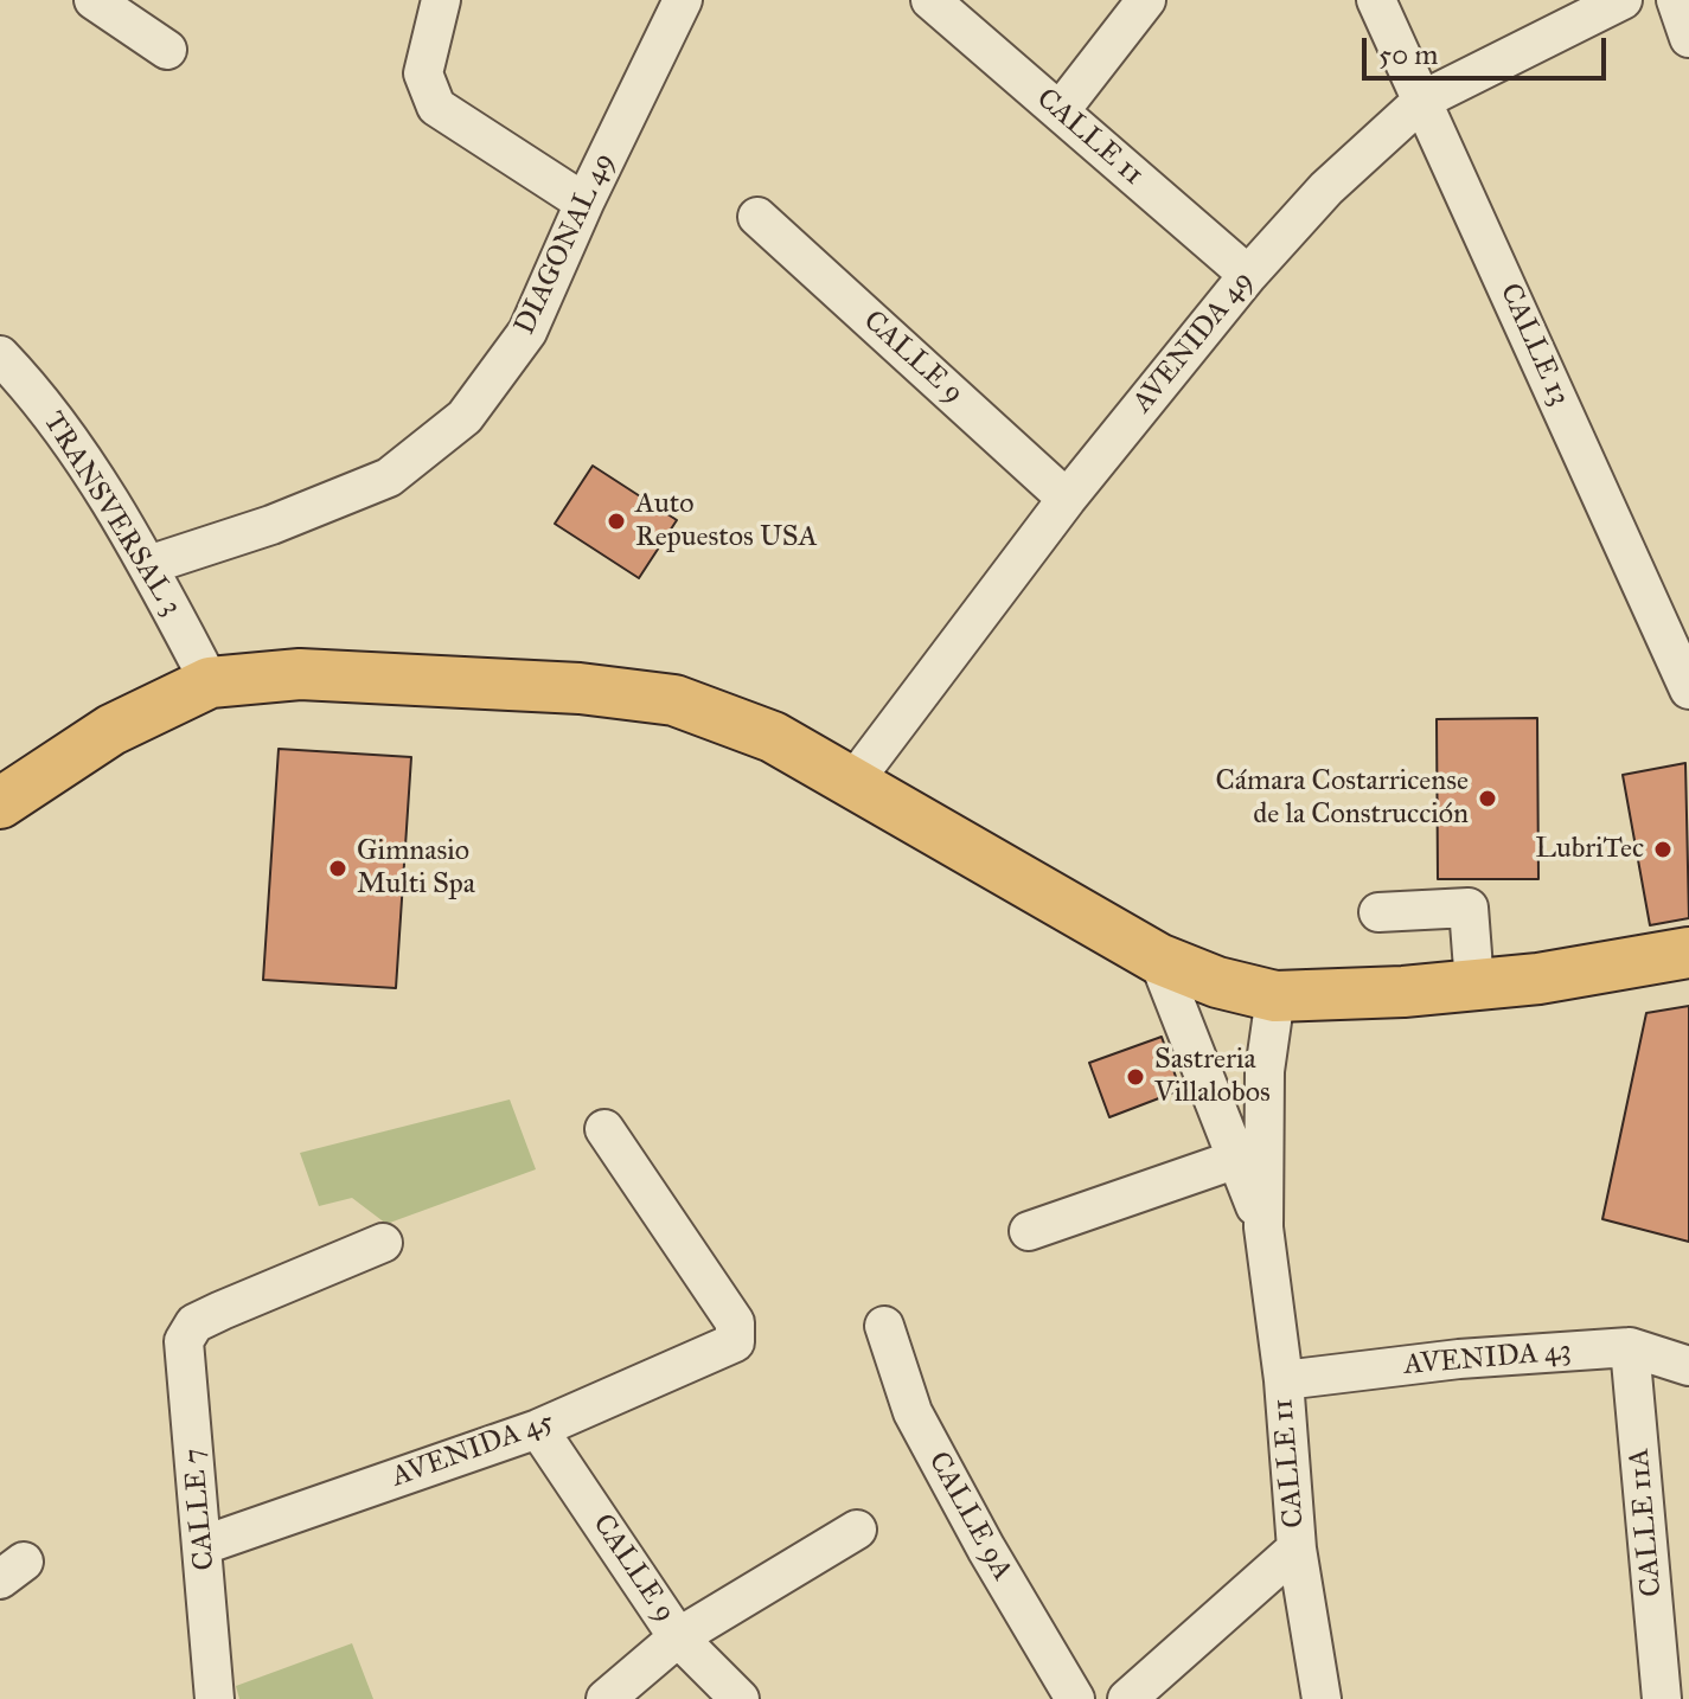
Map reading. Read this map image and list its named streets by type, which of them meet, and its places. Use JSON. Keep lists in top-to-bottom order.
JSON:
{
  "streets": {
    "street": [
      "CALLE 11",
      "DIAGONAL 49",
      "AVENIDA 49",
      "CALLE 13",
      "CALLE 9",
      "TRANSVERSAL 3",
      "AVENIDA 43",
      "AVENIDA 45",
      "CALLE 7",
      "CALLE 9A",
      "CALLE 11A"
    ]
  },
  "crossings": [
    ["CALLE 11", "AVENIDA 49"],
    ["CALLE 11", "AVENIDA 43"],
    ["DIAGONAL 49", "TRANSVERSAL 3"],
    ["AVENIDA 49", "CALLE 13"],
    ["AVENIDA 49", "CALLE 9"],
    ["CALLE 9", "AVENIDA 45"],
    ["AVENIDA 43", "CALLE 11A"],
    ["AVENIDA 45", "CALLE 7"]
  ],
  "places": [
    "Auto Repuestos USA",
    "Cámara Costarricense de la Construcción",
    "LubriTec",
    "Gimnasio Multi Spa",
    "Sastreria Villalobos"
  ],
  "scale_bar": "50 m"
}
